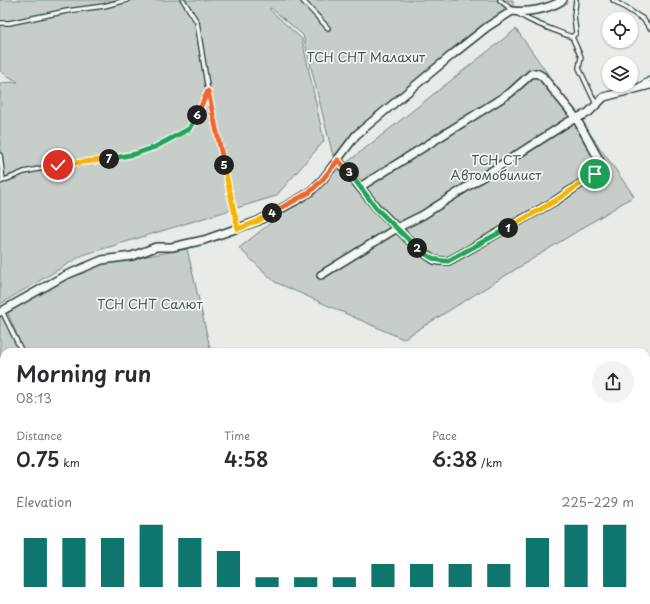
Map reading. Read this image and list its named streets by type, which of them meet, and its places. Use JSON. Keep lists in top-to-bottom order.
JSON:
{
  "parks": ["ТСН СНТ Малахит", "ТСН СТ Автомобилист", "ТСН СНТ Салют"],
  "page": {
    "pins": [
      "6",
      "7",
      "5",
      "3",
      "4",
      "1",
      "2"
    ],
    "heading": ["Morning run", "08:13"],
    "stats": [
      ["Distance", "0.75 km"],
      ["Time", "4:58"],
      ["Pace", "6:38 /km"]
    ],
    "chart": ["Elevation", "225–229 m"]
  }
}
